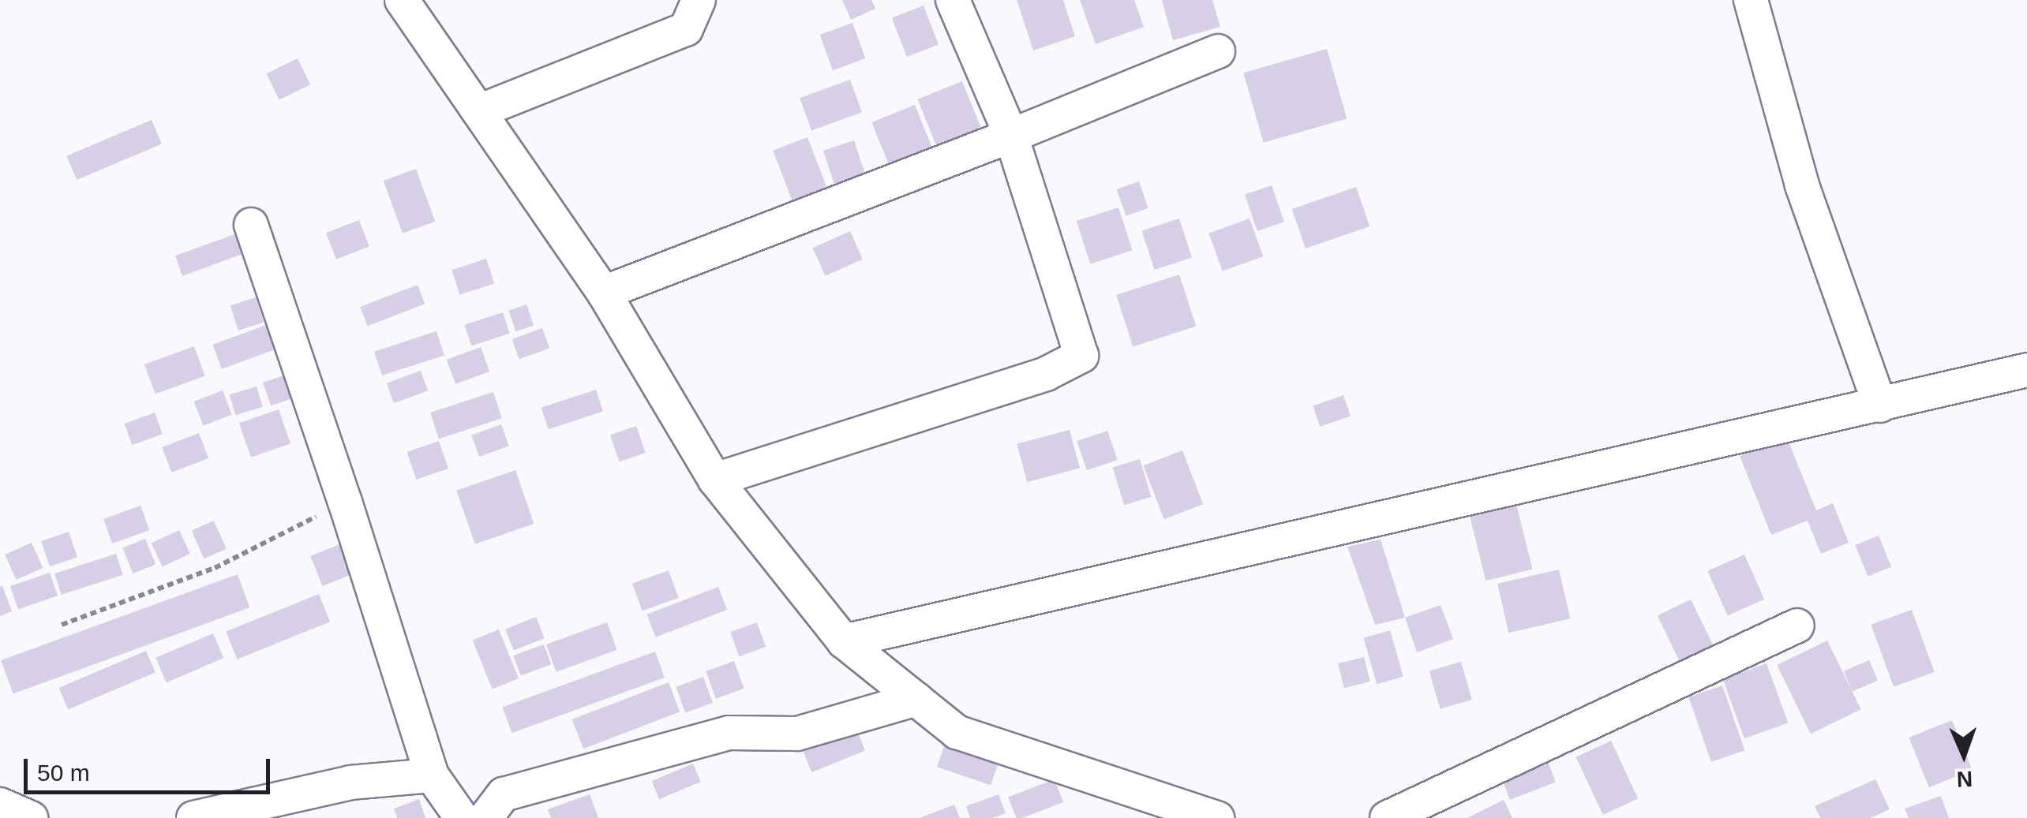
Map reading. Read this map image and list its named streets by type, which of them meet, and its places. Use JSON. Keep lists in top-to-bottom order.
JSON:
{
  "scale_bar": "50 m",
  "north": "bottom"
}
